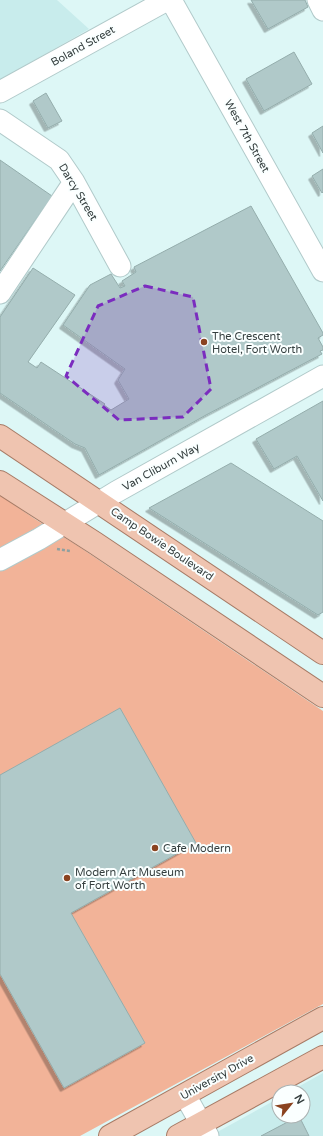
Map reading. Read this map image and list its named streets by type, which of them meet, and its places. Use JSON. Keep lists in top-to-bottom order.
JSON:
{
  "streets": {
    "main road": ["Camp Bowie Boulevard", "University Drive"],
    "street": [
      "Boland Street",
      "West 7th Street",
      "Darcy Street",
      "Van Cliburn Way"
    ]
  },
  "crossings": [
    ["Van Cliburn Way", "Camp Bowie Boulevard"]
  ],
  "places": ["The Crescent Hotel, Fort Worth", "Cafe Modern", "Modern Art Museum of Fort Worth"],
  "north": "top right"
}
